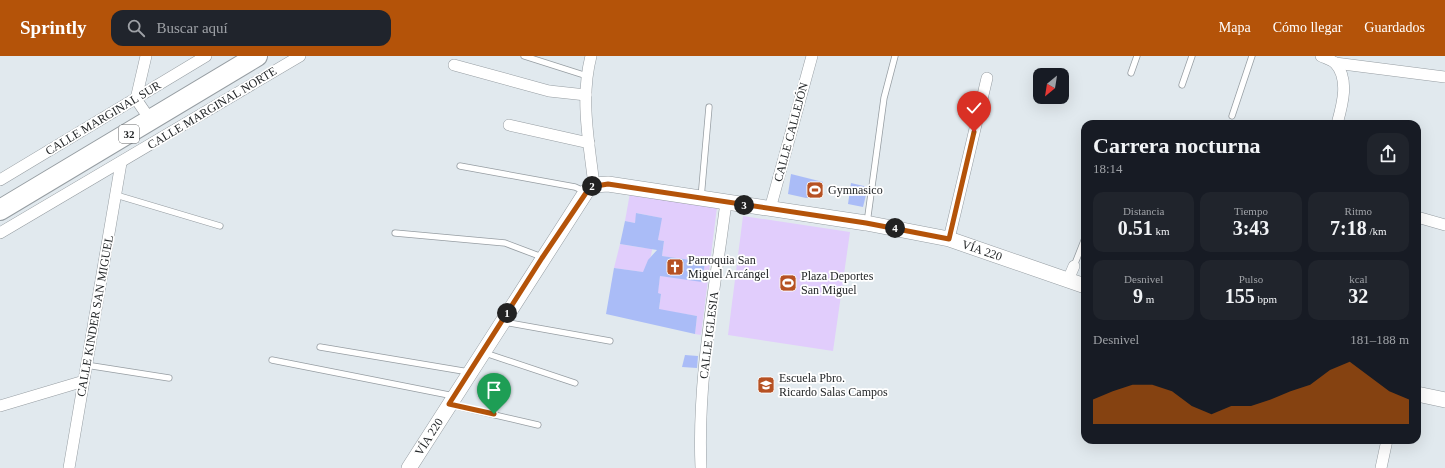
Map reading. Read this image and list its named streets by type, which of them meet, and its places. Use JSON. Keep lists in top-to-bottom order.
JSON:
{
  "streets": {
    "highway": ["32"],
    "main road": ["VÍA 220"],
    "street": [
      "CALLE MARGINAL NORTE",
      "CALLE MARGINAL SUR",
      "CALLE CALLEJÓN",
      "CALLE KINDER SAN MIGUEL",
      "CALLE IGLESIA"
    ]
  },
  "crossings": [
    ["CALLE MARGINAL NORTE", "CALLE KINDER SAN MIGUEL"],
    ["CALLE CALLEJÓN", "VÍA 220"],
    ["VÍA 220", "CALLE IGLESIA"]
  ],
  "places": {
    "sports": ["Gymnasico", "Plaza Deportes San Miguel"],
    "church": ["Parroquia San Miguel Arcángel"],
    "school or university": ["Escuela Pbro. Ricardo Salas Campos"]
  },
  "north": "bottom left",
  "page": {
    "header": "Sprintly",
    "search": "Buscar aquí",
    "nav": ["Mapa", "Cómo llegar", "Guardados"],
    "heading": ["Carrera nocturna", "18:14"],
    "pins": [
      "2",
      "3",
      "4",
      "1"
    ],
    "stats": [
      ["Distancia", "0.51 km"],
      ["Tiempo", "3:43"],
      ["Ritmo", "7:18 /km"],
      ["Desnivel", "9 m"],
      ["Pulso", "155 bpm"],
      ["kcal", "32"]
    ],
    "chart": ["Desnivel", "181–188 m"]
  }
}
